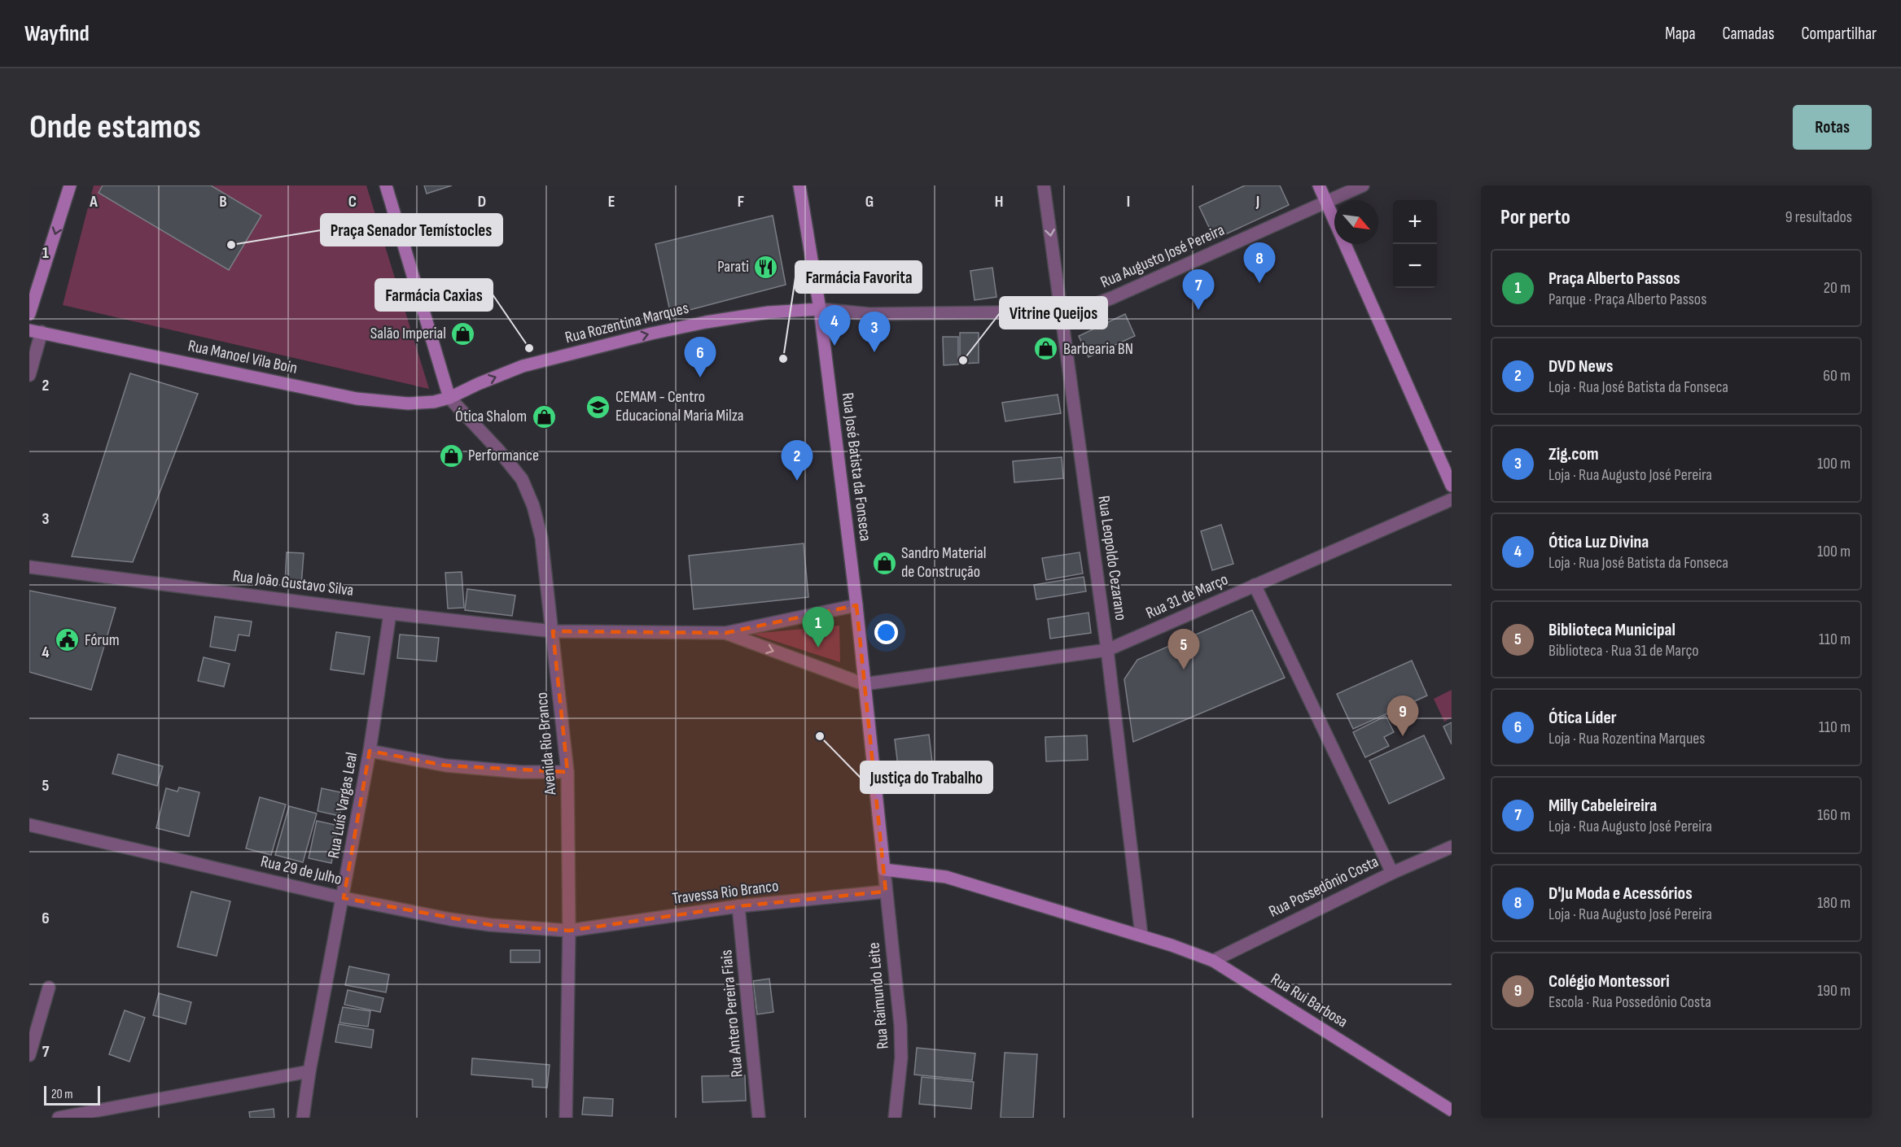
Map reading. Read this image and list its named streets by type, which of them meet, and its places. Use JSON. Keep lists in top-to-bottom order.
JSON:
{
  "streets": {
    "street": [
      "Rua Augusto José Pereira",
      "Rua Rozentina Marques",
      "Rua Manoel Vila Boin",
      "Rua José Batista da Fonseca",
      "Rua Leopoldo Cezarano",
      "Rua João Gustavo Silva",
      "Rua 31 de Março",
      "Avenida Rio Branco",
      "Rua Luís Vargas Leal",
      "Rua 29 de Julho",
      "Rua Possedônio Costa",
      "Travessa Rio Branco",
      "Rua Raimundo Leite",
      "Rua Rui Barbosa",
      "Rua Antero Pereira Fiais"
    ]
  },
  "crossings": [
    ["Rua Augusto José Pereira", "Rua Rozentina Marques"],
    ["Rua Augusto José Pereira", "Rua José Batista da Fonseca"],
    ["Rua Augusto José Pereira", "Rua Leopoldo Cezarano"],
    ["Rua Rozentina Marques", "Rua Manoel Vila Boin"],
    ["Rua Rozentina Marques", "Rua José Batista da Fonseca"],
    ["Rua Rozentina Marques", "Avenida Rio Branco"],
    ["Rua Manoel Vila Boin", "Avenida Rio Branco"],
    ["Rua José Batista da Fonseca", "Rua 31 de Março"],
    ["Rua José Batista da Fonseca", "Rua Raimundo Leite"],
    ["Rua José Batista da Fonseca", "Rua Rui Barbosa"],
    ["Rua Leopoldo Cezarano", "Rua 31 de Março"],
    ["Rua Leopoldo Cezarano", "Rua Rui Barbosa"],
    ["Rua João Gustavo Silva", "Avenida Rio Branco"],
    ["Rua João Gustavo Silva", "Rua Luís Vargas Leal"],
    ["Avenida Rio Branco", "Rua 29 de Julho"],
    ["Avenida Rio Branco", "Travessa Rio Branco"],
    ["Rua Luís Vargas Leal", "Rua 29 de Julho"],
    ["Rua 29 de Julho", "Travessa Rio Branco"],
    ["Rua Possedônio Costa", "Rua Rui Barbosa"],
    ["Travessa Rio Branco", "Rua Raimundo Leite"],
    ["Travessa Rio Branco", "Rua Antero Pereira Fiais"],
    ["Rua Raimundo Leite", "Rua Rui Barbosa"]
  ],
  "one_way": ["Rua Rozentina Marques"],
  "places": {
    "other": [
      "Praça Senador Temístocles",
      "Farmácia Caxias",
      "Farmácia Favorita",
      "Vitrine Queijos",
      "Justiça do Trabalho"
    ],
    "restaurant": ["Parati"],
    "shop": [
      "Salão Imperial",
      "Barbearia BN",
      "Ótica Shalom",
      "Performance",
      "Sandro Material de Construção"
    ],
    "school or university": ["CEMAM - Centro Educacional Maria Milza"],
    "public building": ["Fórum"]
  },
  "scale_bar": "20 m",
  "north": "bottom right",
  "page": {
    "header": "Wayfind",
    "nav": ["Mapa", "Camadas", "Compartilhar"],
    "buttons": "Rotas",
    "title": "Onde estamos",
    "heading": ["Por perto", "9 resultados"],
    "map_buttons": ["+", "−"],
    "pins": [
      "8",
      "7",
      "4",
      "3",
      "6",
      "2",
      "1",
      "5",
      "9"
    ],
    "list": [
      {
        "mark": "1",
        "name": "Praça Alberto Passos",
        "note": "Parque · Praça Alberto Passos",
        "value": "20 m"
      },
      {
        "mark": "2",
        "name": "DVD News",
        "note": "Loja · Rua José Batista da Fonseca",
        "value": "60 m"
      },
      {
        "mark": "3",
        "name": "Zig.com",
        "note": "Loja · Rua Augusto José Pereira",
        "value": "100 m"
      },
      {
        "mark": "4",
        "name": "Ótica Luz Divina",
        "note": "Loja · Rua José Batista da Fonseca",
        "value": "100 m"
      },
      {
        "mark": "5",
        "name": "Biblioteca Municipal",
        "note": "Biblioteca · Rua 31 de Março",
        "value": "110 m"
      },
      {
        "mark": "6",
        "name": "Ótica Líder",
        "note": "Loja · Rua Rozentina Marques",
        "value": "110 m"
      },
      {
        "mark": "7",
        "name": "Milly Cabeleireira",
        "note": "Loja · Rua Augusto José Pereira",
        "value": "160 m"
      },
      {
        "mark": "8",
        "name": "D'Ju Moda e Acessórios",
        "note": "Loja · Rua Augusto José Pereira",
        "value": "180 m"
      },
      {
        "mark": "9",
        "name": "Colégio Montessori",
        "note": "Escola · Rua Possedônio Costa",
        "value": "190 m"
      }
    ],
    "scale": "20 m"
  },
  "grid": {
    "columns": [
      "A",
      "B",
      "C",
      "D",
      "E",
      "F",
      "G",
      "H",
      "I",
      "J"
    ],
    "rows": [
      "1",
      "2",
      "3",
      "4",
      "5",
      "6",
      "7"
    ]
  }
}
